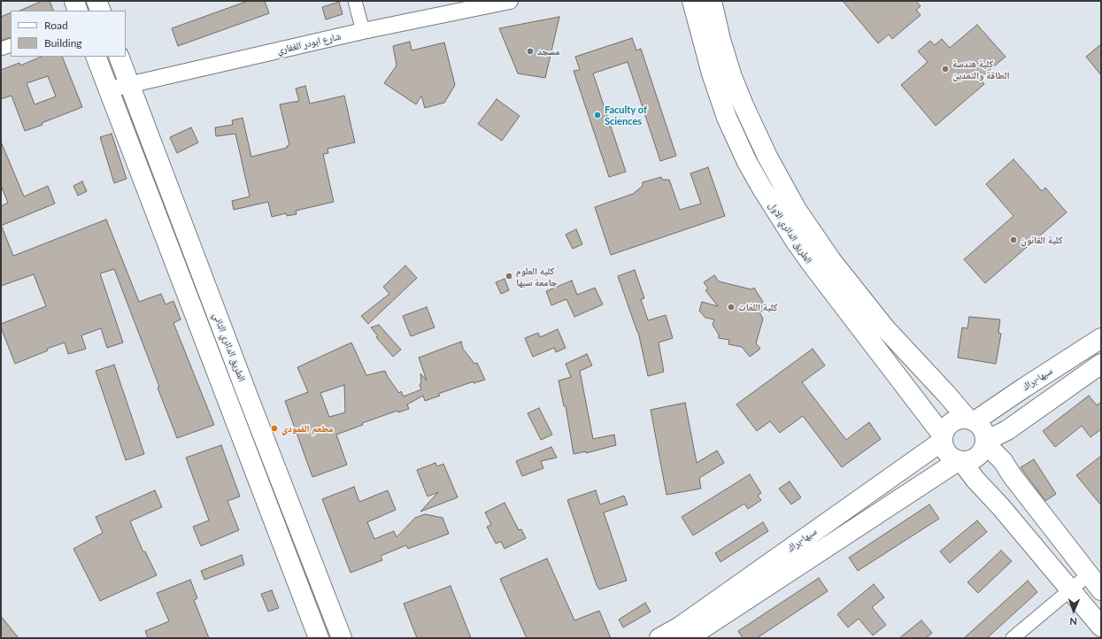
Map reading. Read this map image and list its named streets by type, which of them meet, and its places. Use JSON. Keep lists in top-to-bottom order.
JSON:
{
  "streets": {
    "main road": ["الطريق الدائري الاول", "الطريق الدائري الثاني", "سبها-براك"],
    "street": ["شارع ابودر الغفاري"]
  },
  "crossings": [
    ["شارع ابودر الغفاري", "الطريق الدائري الثاني"],
    ["الطريق الدائري الاول", "سبها-براك"]
  ],
  "places": [
    "مسجد",
    "كلية هندسة الطاقة والتعدين",
    "Faculty of Sciences",
    "كلية القانون",
    "كليه العلوم جامعة سبها",
    "كلية اللغات",
    "مطعم القمودي"
  ],
  "legend": ["Road", "Building"],
  "north": "bottom"
}
